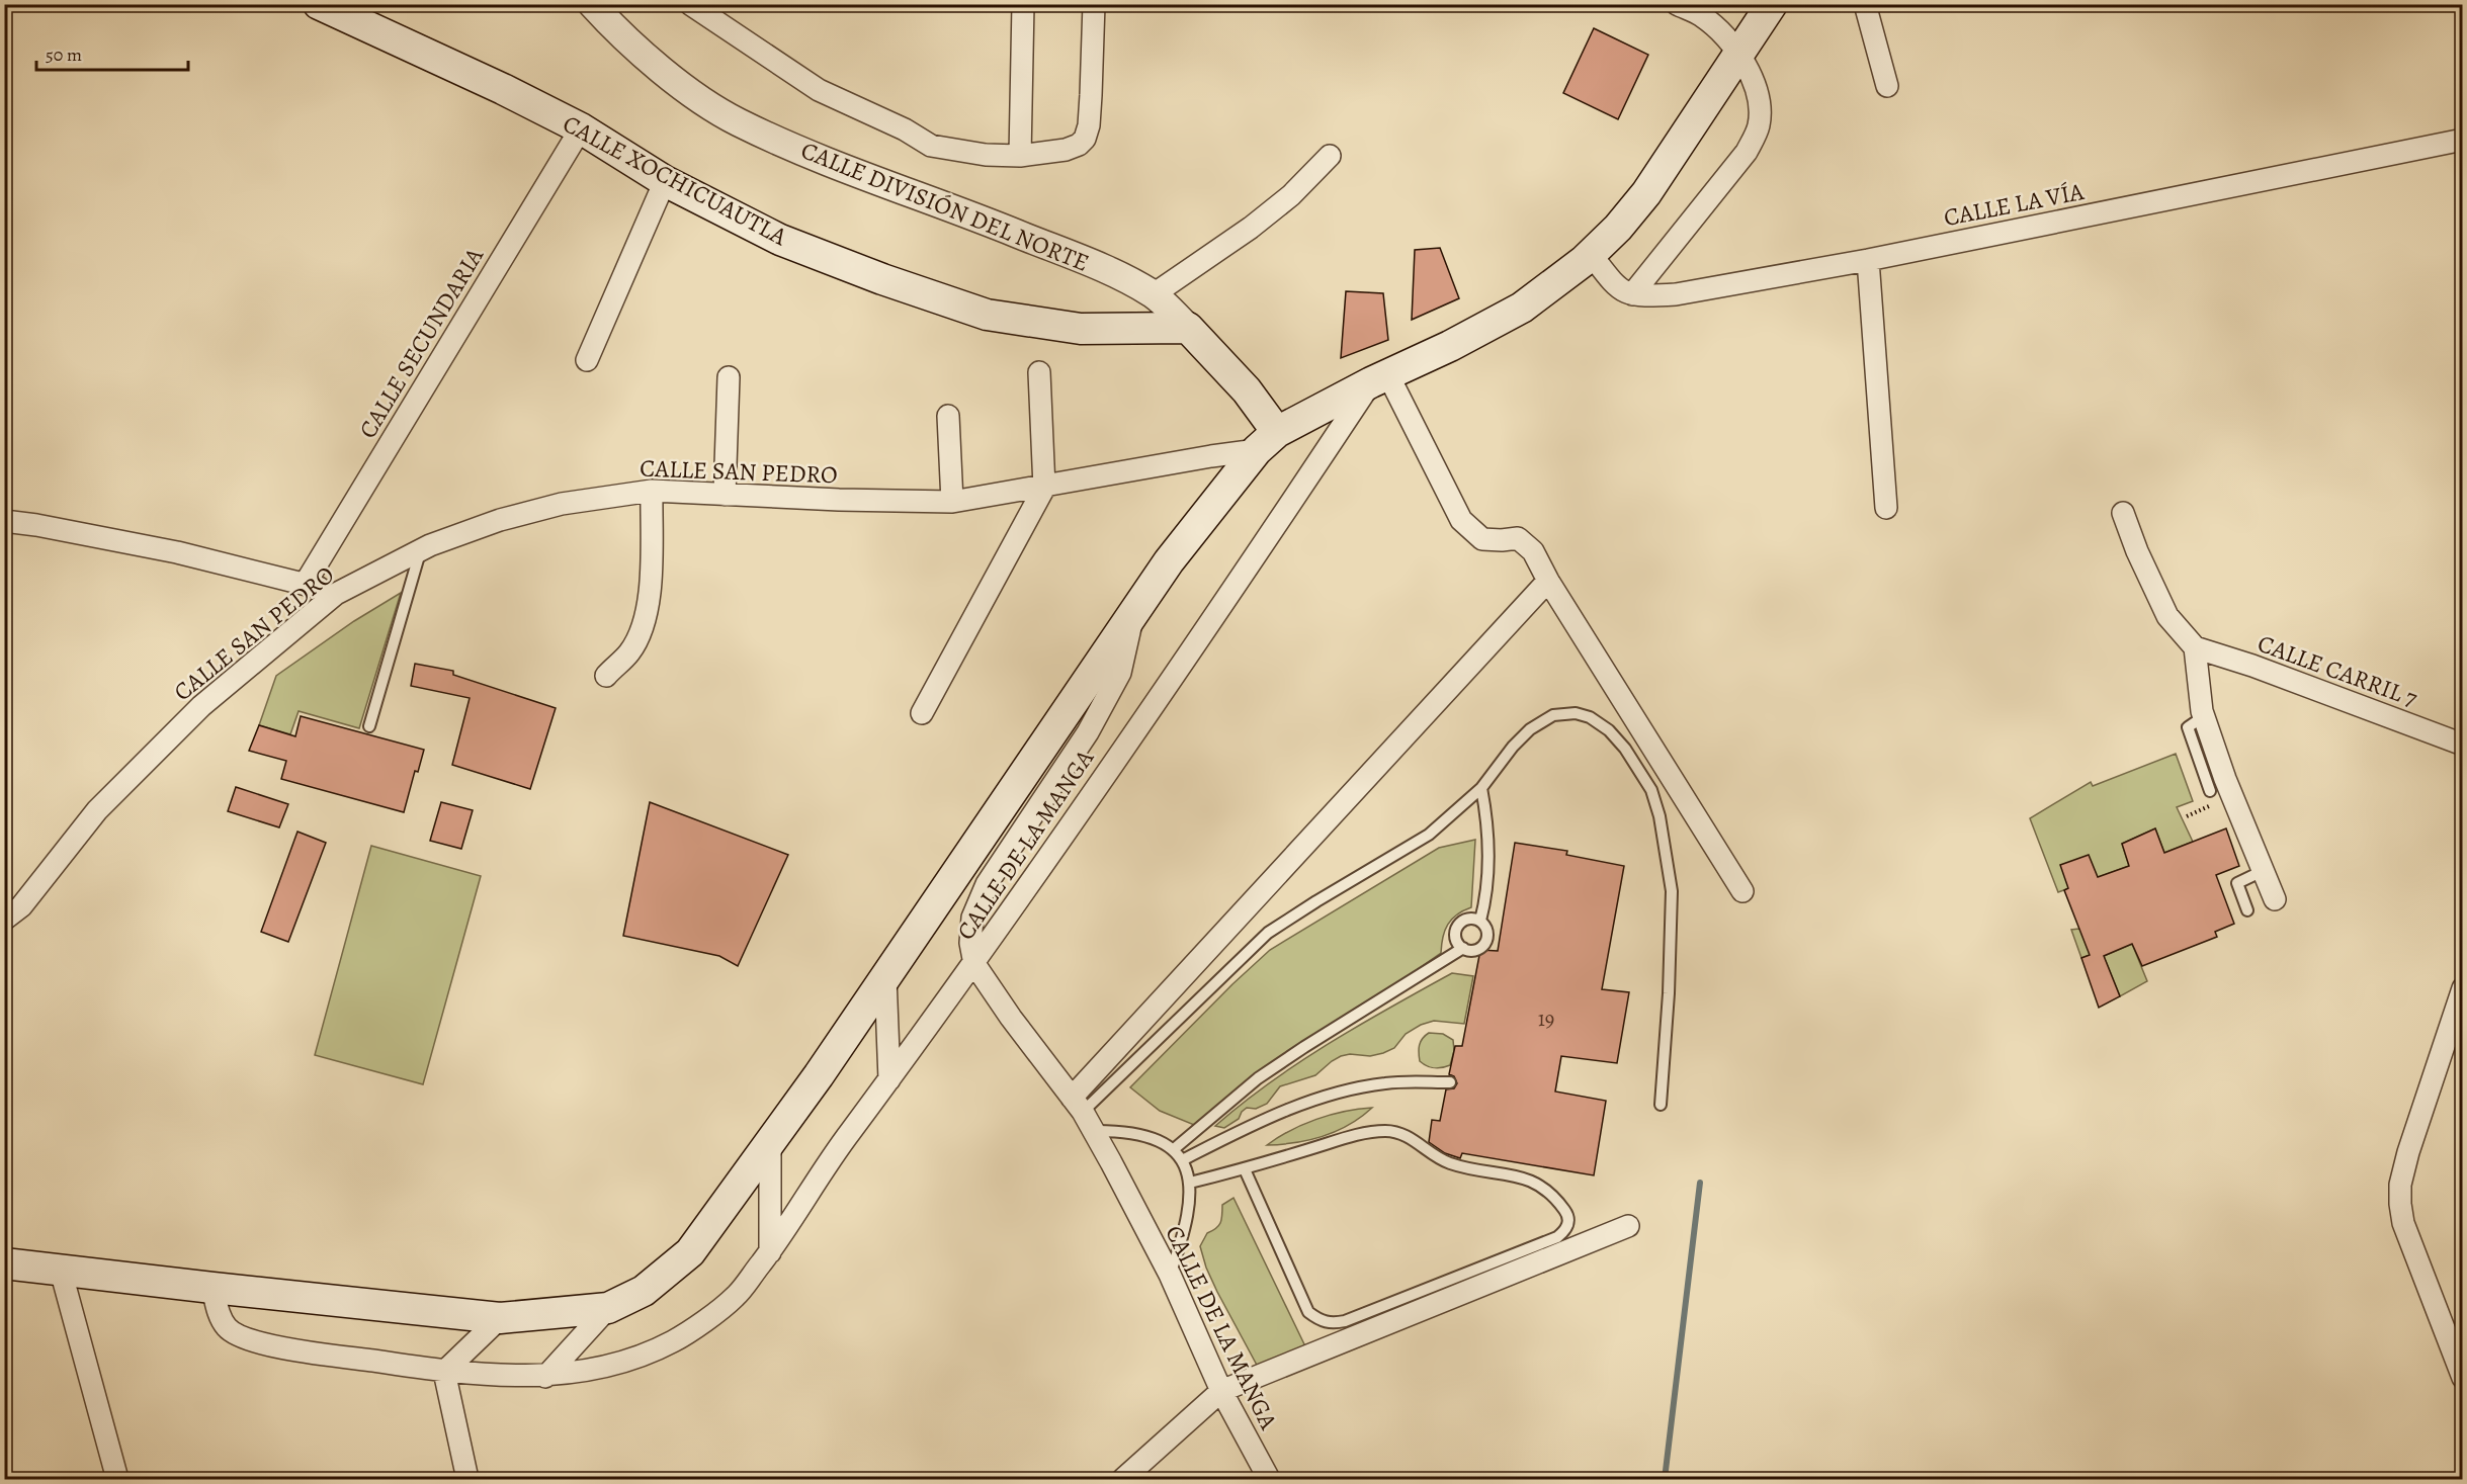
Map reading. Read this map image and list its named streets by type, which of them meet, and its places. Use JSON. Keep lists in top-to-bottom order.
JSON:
{
  "streets": {
    "main road": ["CALLE XOCHICUAUTLA", "CALLE DIVISIÓN DEL NORTE"],
    "street": [
      "CALLE LA VÍA",
      "CALLE SECUNDARIA",
      "CALLE SAN PEDRO",
      "CALLE CARRIL 7",
      "CALLE DE LA MANGA"
    ]
  },
  "crossings": [
    ["CALLE XOCHICUAUTLA", "CALLE DIVISIÓN DEL NORTE"],
    ["CALLE XOCHICUAUTLA", "CALLE SECUNDARIA"],
    ["CALLE DIVISIÓN DEL NORTE", "CALLE SAN PEDRO"]
  ],
  "house_numbers": ["19"],
  "scale_bar": "50 m"
}
